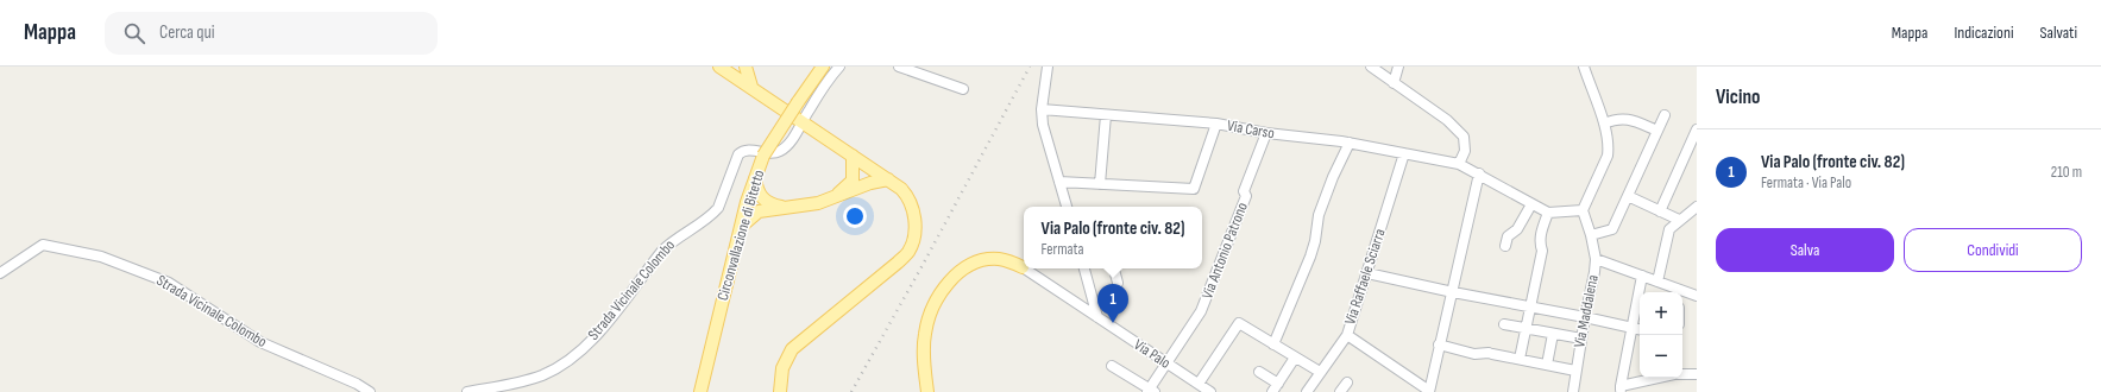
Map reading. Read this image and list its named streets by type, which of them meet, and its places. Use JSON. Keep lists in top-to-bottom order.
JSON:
{
  "streets": {
    "main road": ["Circonvallazione di Bitetto", "Via Palo"],
    "street": [
      "Via Carso",
      "Via Antonio Patrono",
      "Via Raffaele Sciarra",
      "Strada Vicinale Colombo",
      "Via Maddalena"
    ]
  },
  "crossings": [
    ["Via Carso", "Via Antonio Patrono"],
    ["Via Carso", "Via Raffaele Sciarra"],
    ["Via Antonio Patrono", "Via Palo"]
  ],
  "page": {
    "header": "Mappa",
    "search": "Cerca qui",
    "nav": ["Mappa", "Indicazioni", "Salvati"],
    "heading": "Vicino",
    "list": [
      {
        "mark": "1",
        "name": "Via Palo (fronte civ. 82)",
        "note": "Fermata · Via Palo",
        "value": "210 m"
      }
    ],
    "popup": ["Via Palo (fronte civ. 82)", "Fermata"],
    "buttons": ["Salva", "Condividi"],
    "pins": "1",
    "map_buttons": ["+", "−"]
  }
}
